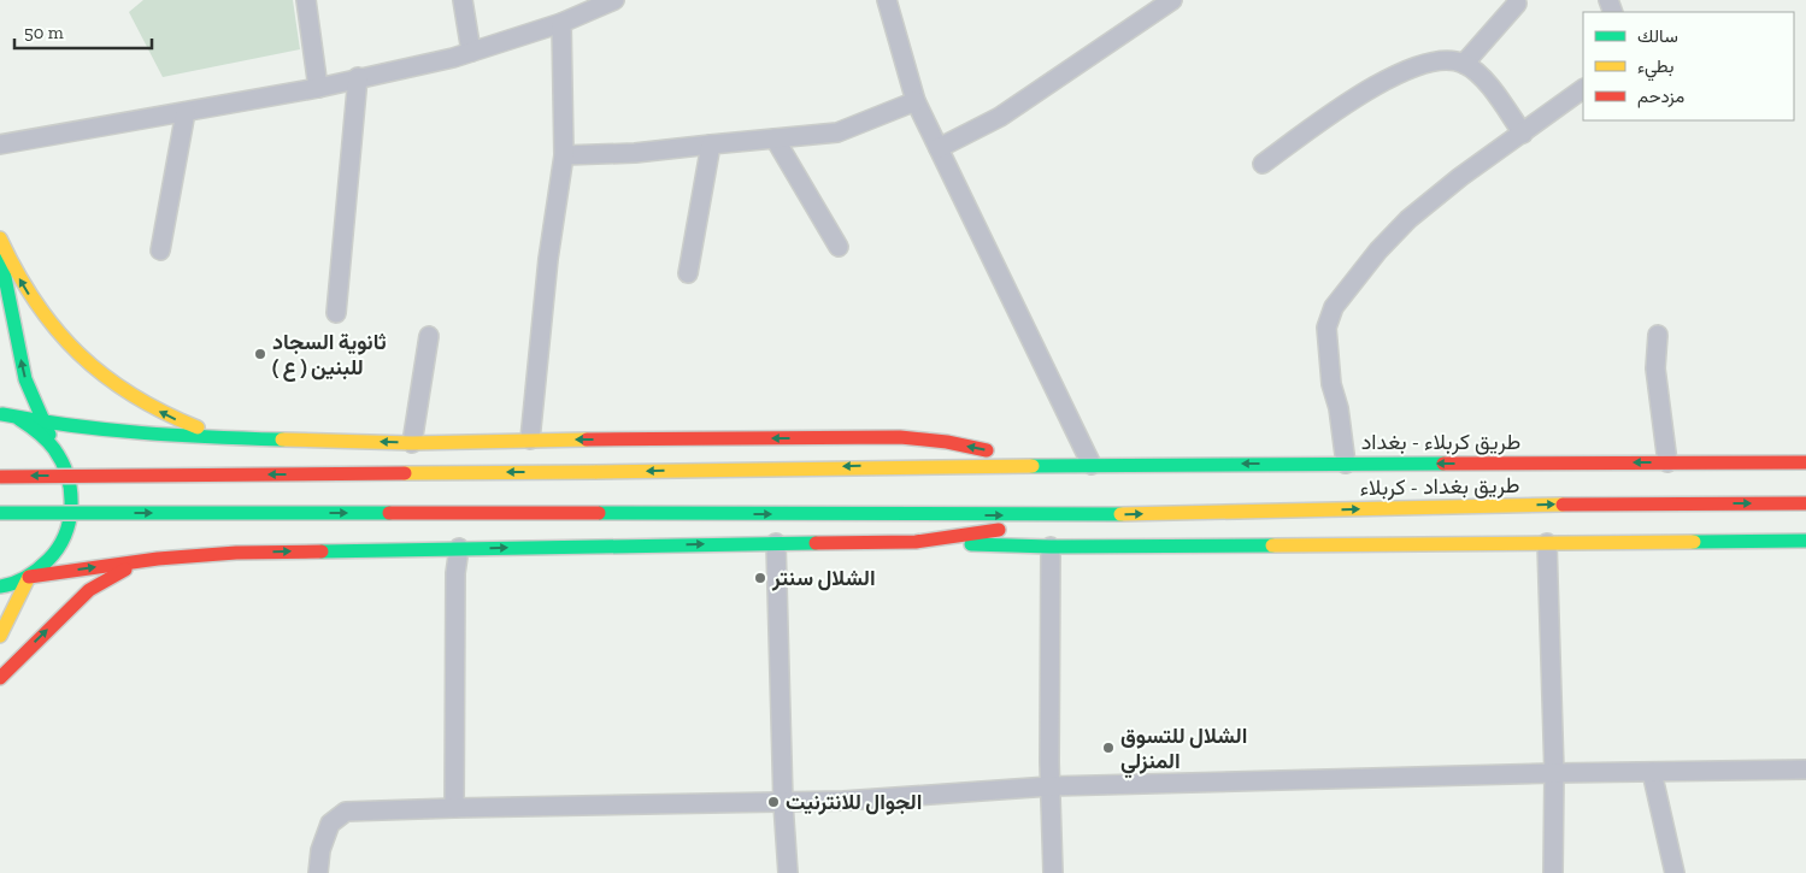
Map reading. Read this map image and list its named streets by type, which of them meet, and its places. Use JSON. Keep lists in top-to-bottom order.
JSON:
{
  "streets": {
    "main road": ["طريق كربلاء - بغداد", "طريق بغداد - كربلاء"]
  },
  "places": [
    "ثانوية السجاد ( ع ) للبنين",
    "الشلال سنتر",
    "الشلال للتسوق المنزلي",
    "الجوال للانترنيت"
  ],
  "legend": ["سالك", "بطيء", "مزدحم"],
  "scale_bar": "50 m"
}
